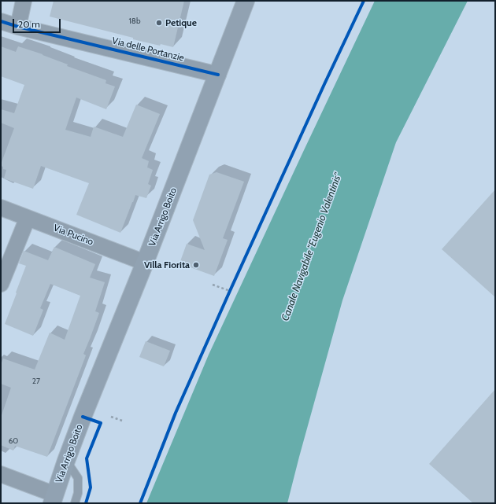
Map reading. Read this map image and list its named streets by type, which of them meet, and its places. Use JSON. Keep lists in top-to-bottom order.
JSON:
{
  "streets": {
    "main road": ["Via Arrigo Boito"],
    "street": ["Via delle Portanzie", "Via Pucino"]
  },
  "crossings": [
    ["Via delle Portanzie", "Via Arrigo Boito"],
    ["Via Arrigo Boito", "Via Pucino"]
  ],
  "water": ["Canale Navigabile \"Eugenio Valentinis\""],
  "places": ["Petique", "Villa Fiorita"],
  "house_numbers": ["18b", "27", "60"],
  "scale_bar": "20 m"
}
